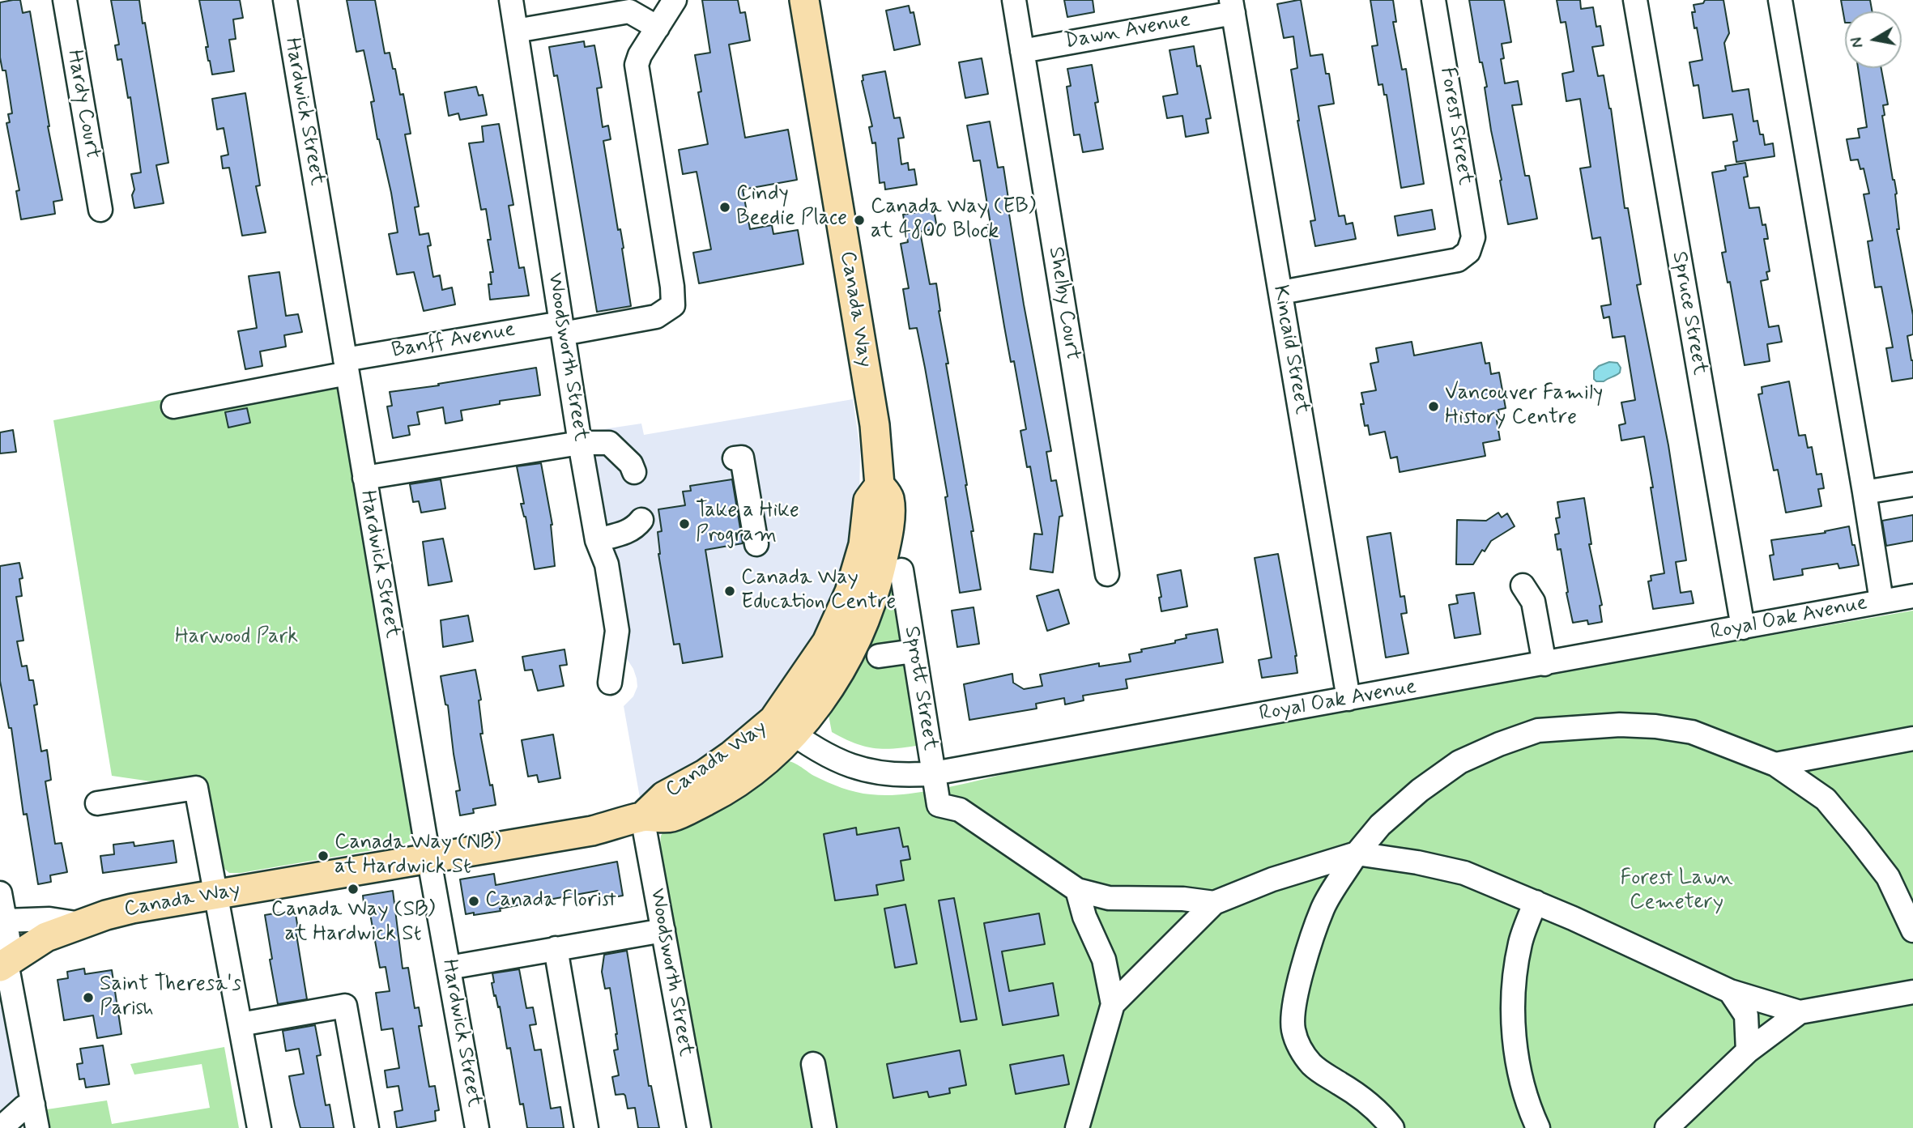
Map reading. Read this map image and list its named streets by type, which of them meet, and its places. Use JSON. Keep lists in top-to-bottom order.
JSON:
{
  "streets": {
    "main road": ["Canada Way"],
    "street": [
      "Dawn Avenue",
      "Hardy Court",
      "Hardwick Street",
      "Forest Street",
      "Shelby Court",
      "Spruce Street",
      "Banff Avenue",
      "Kincaid Street",
      "Woodsworth Street",
      "Royal Oak Avenue",
      "Sprott Street"
    ]
  },
  "crossings": [
    ["Dawn Avenue", "Shelby Court"],
    ["Dawn Avenue", "Kincaid Street"],
    ["Hardwick Street", "Canada Way"],
    ["Hardwick Street", "Banff Avenue"],
    ["Forest Street", "Kincaid Street"],
    ["Canada Way", "Woodsworth Street"],
    ["Canada Way", "Royal Oak Avenue"],
    ["Spruce Street", "Royal Oak Avenue"],
    ["Banff Avenue", "Woodsworth Street"],
    ["Kincaid Street", "Royal Oak Avenue"],
    ["Royal Oak Avenue", "Sprott Street"]
  ],
  "parks": ["Harwood Park", "Forest Lawn Cemetery"],
  "places": [
    "Cindy Beedie Place",
    "Canada Way (EB) at 4800 Block",
    "Vancouver Family History Centre",
    "Take a Hike Program",
    "Canada Way Education Centre",
    "Canada Way (NB) at Hardwick St",
    "Canada Way (SB) at Hardwick St",
    "Canada Florist",
    "Saint Theresa's Parish"
  ],
  "north": "left"
}
